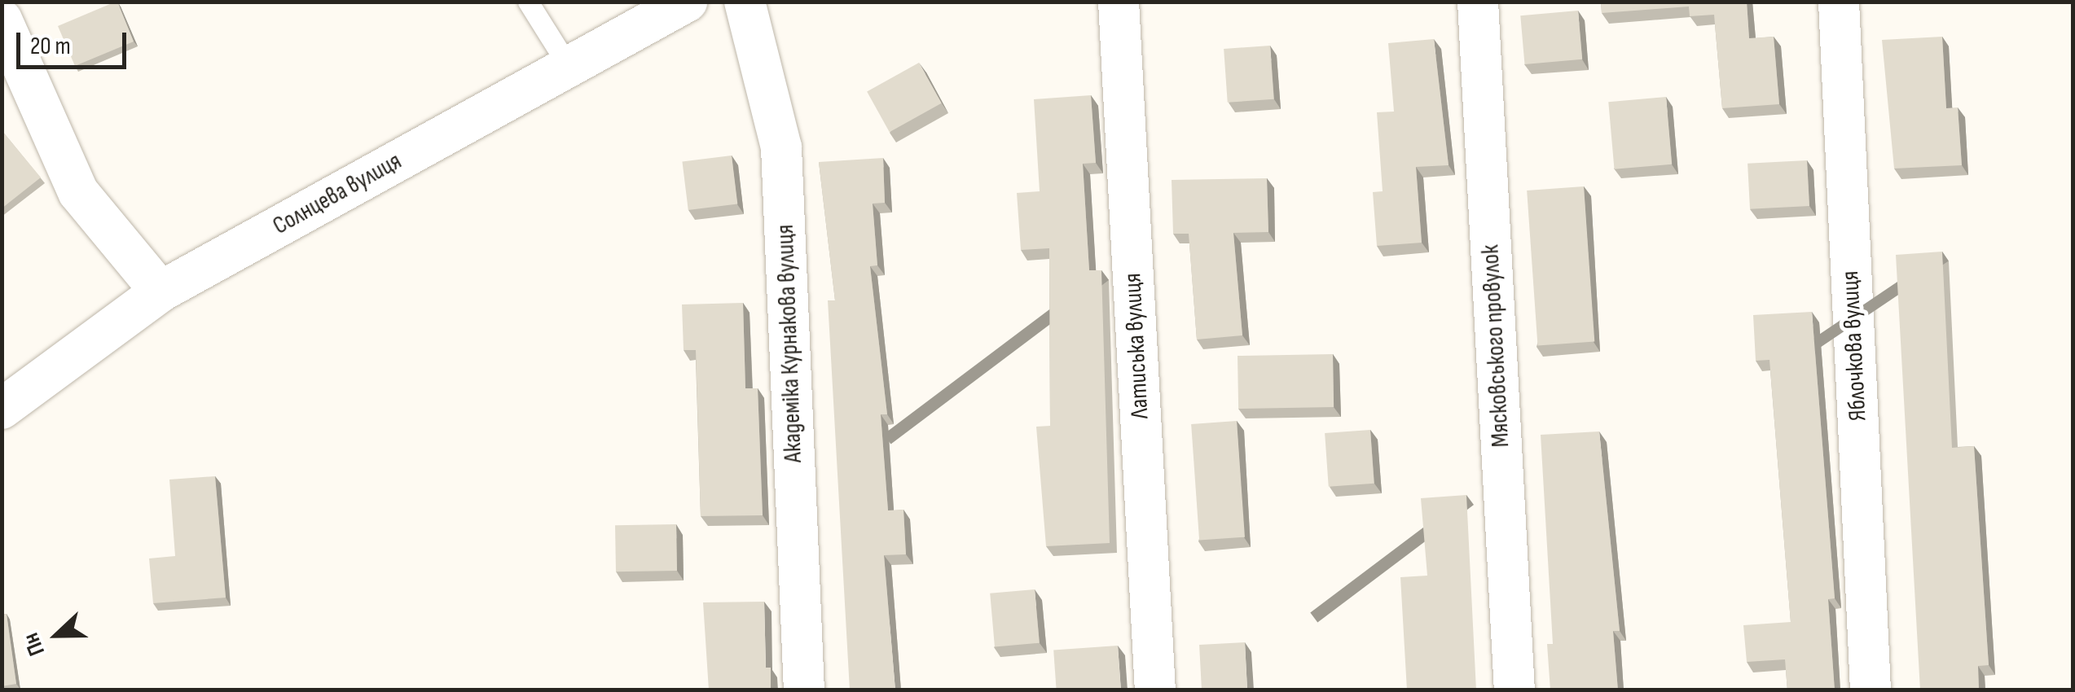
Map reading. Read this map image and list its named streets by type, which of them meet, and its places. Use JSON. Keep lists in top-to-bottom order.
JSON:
{
  "streets": {
    "street": [
      "Солнцева вулиця",
      "Академіка Курнакова вулиця",
      "Латиська вулиця",
      "Мясковського провулок",
      "Яблочкова вулиця"
    ]
  },
  "scale_bar": "20 m",
  "north": "left"
}
